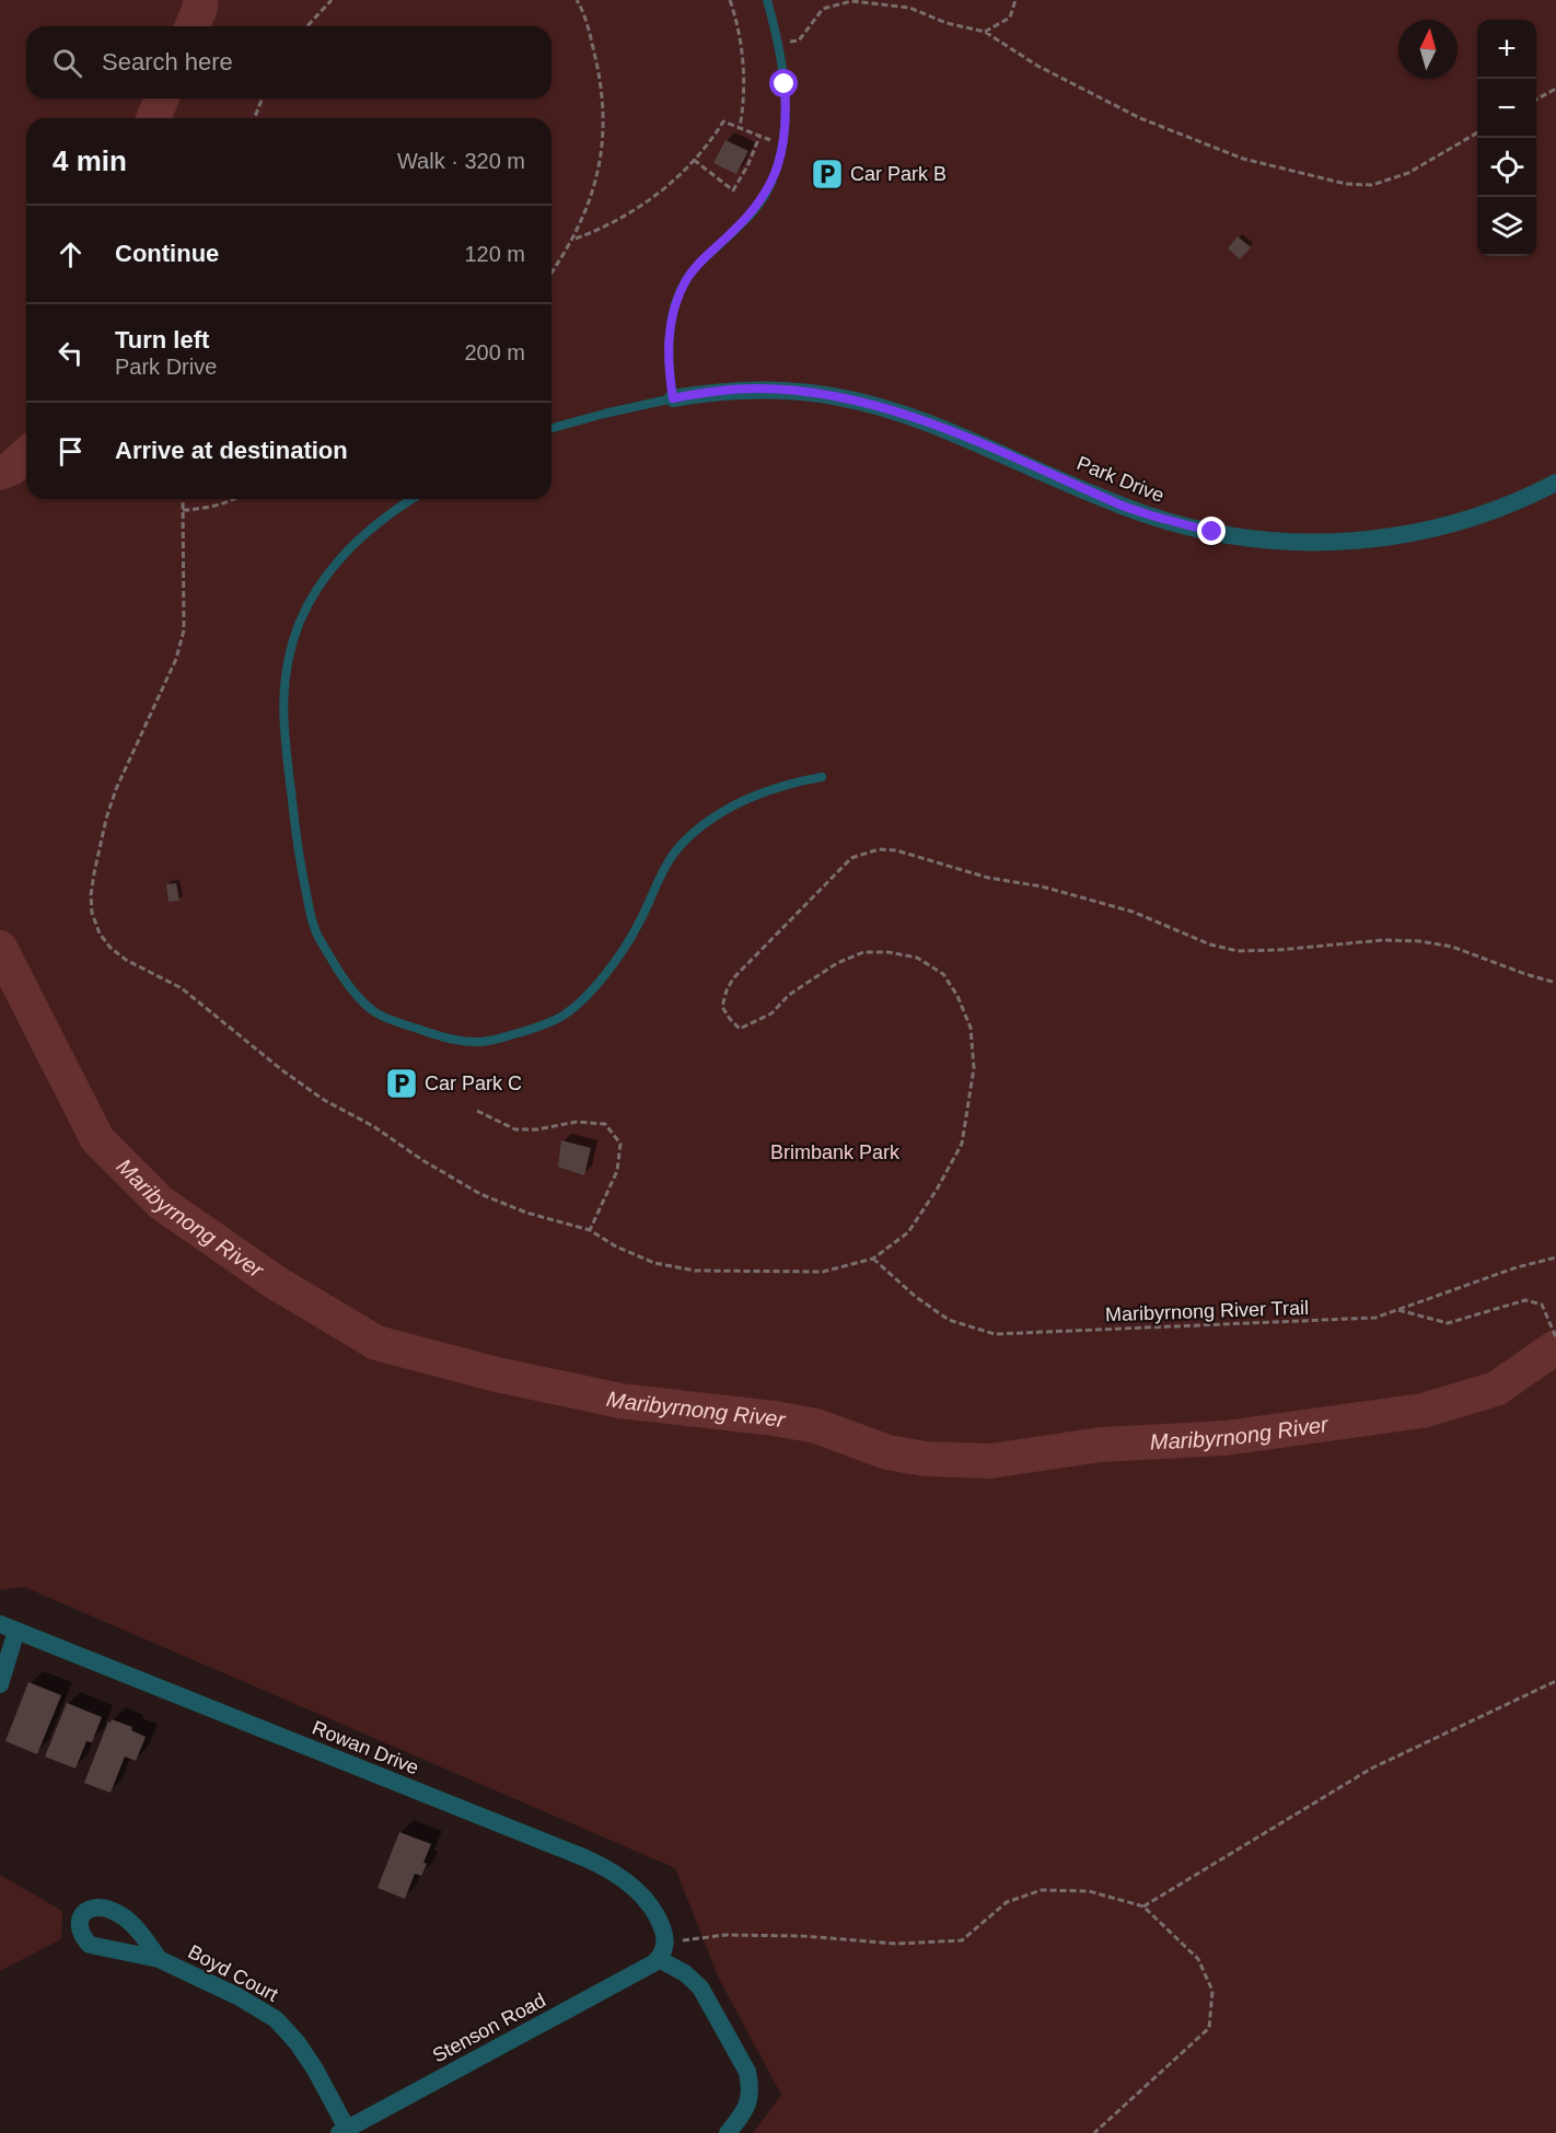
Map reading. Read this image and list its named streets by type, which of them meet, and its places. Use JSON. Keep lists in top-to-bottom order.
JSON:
{
  "streets": {
    "street": [
      "Park Drive",
      "Rowan Drive",
      "Boyd Court",
      "Stenson Road"
    ],
    "path": ["Maribyrnong River Trail"]
  },
  "crossings": [
    ["Rowan Drive", "Stenson Road"],
    ["Boyd Court", "Stenson Road"]
  ],
  "water": ["Maribyrnong River"],
  "parks": ["Brimbank Park"],
  "places": {
    "parking": ["Car Park B", "Car Park C"]
  },
  "north": "top",
  "page": {
    "map_buttons": ["+", "−"],
    "search": "Search here",
    "heading": ["4 min", "Walk · 320 m"],
    "list": [
      ["Continue", "120 m"],
      ["Turn left", "Park Drive", "200 m"],
      "Arrive at destination"
    ]
  }
}
